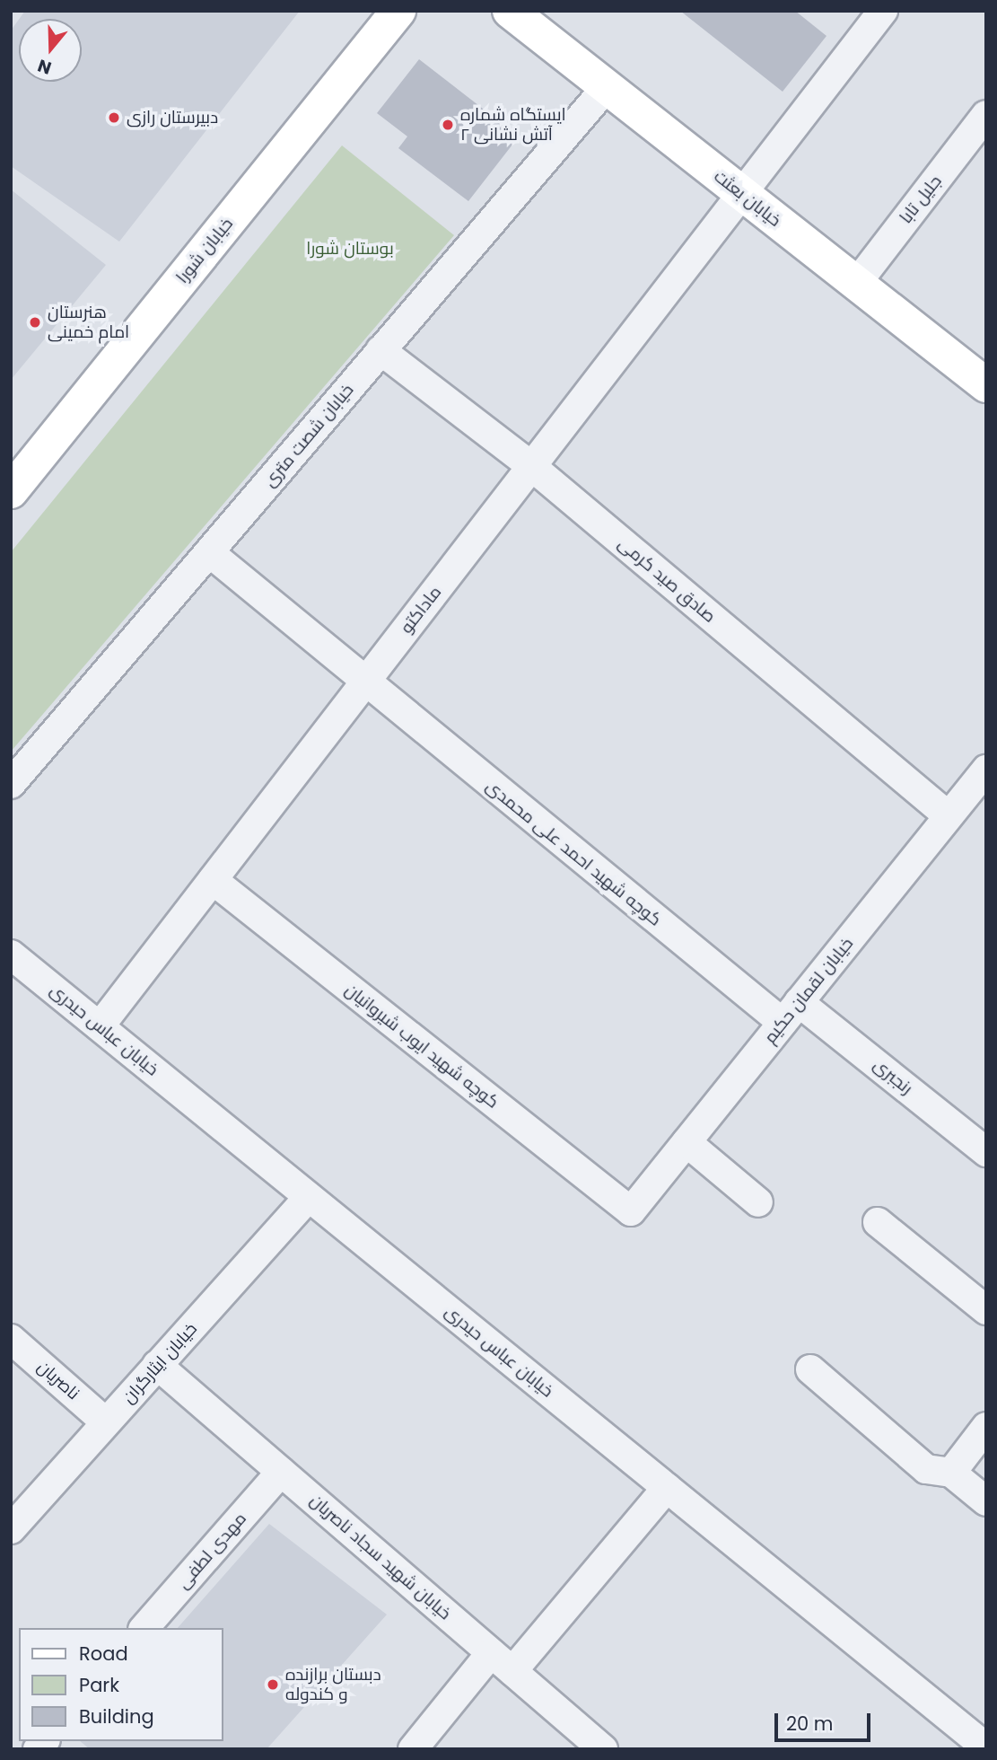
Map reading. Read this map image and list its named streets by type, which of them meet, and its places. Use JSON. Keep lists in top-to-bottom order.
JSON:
{
  "streets": {
    "street": [
      "خیابان بعثت",
      "جلیل تابا",
      "خیابان شورا",
      "خیابان شصت متری",
      "صادق صید کرمی",
      "ماداکتو",
      "کوچه شهید احمد علی محمدی",
      "خیابان لقمان حکیم",
      "خیابان عباس حیدری",
      "کوچه شهید ایوب شیروانیان",
      "رنجبری",
      "خیابان ایثارگران",
      "ناصریان",
      "مهدی لطفی",
      "خیابان شهید سجاد ناصریان"
    ]
  },
  "crossings": [
    ["خیابان بعثت", "جلیل تابا"],
    ["خیابان بعثت", "خیابان شصت متری"],
    ["خیابان بعثت", "ماداکتو"],
    ["خیابان شصت متری", "صادق صید کرمی"],
    ["خیابان شصت متری", "کوچه شهید احمد علی محمدی"],
    ["صادق صید کرمی", "ماداکتو"],
    ["صادق صید کرمی", "خیابان لقمان حکیم"],
    ["ماداکتو", "کوچه شهید احمد علی محمدی"],
    ["ماداکتو", "خیابان عباس حیدری"],
    ["ماداکتو", "کوچه شهید ایوب شیروانیان"],
    ["کوچه شهید احمد علی محمدی", "خیابان لقمان حکیم"],
    ["کوچه شهید احمد علی محمدی", "رنجبری"],
    ["خیابان لقمان حکیم", "کوچه شهید ایوب شیروانیان"],
    ["خیابان لقمان حکیم", "رنجبری"],
    ["خیابان عباس حیدری", "خیابان ایثارگران"],
    ["خیابان ایثارگران", "ناصریان"],
    ["خیابان ایثارگران", "خیابان شهید سجاد ناصریان"],
    ["مهدی لطفی", "خیابان شهید سجاد ناصریان"]
  ],
  "parks": ["بوستان شورا"],
  "places": [
    "دبیرستان رازی",
    "ایستگاه شماره ۲ آتش نشانی",
    "هنرستان امام خمینی",
    "دبستان برازنده و کندوله"
  ],
  "legend": ["Road", "Park", "Building"],
  "scale_bar": "20 m",
  "north": "bottom"
}
